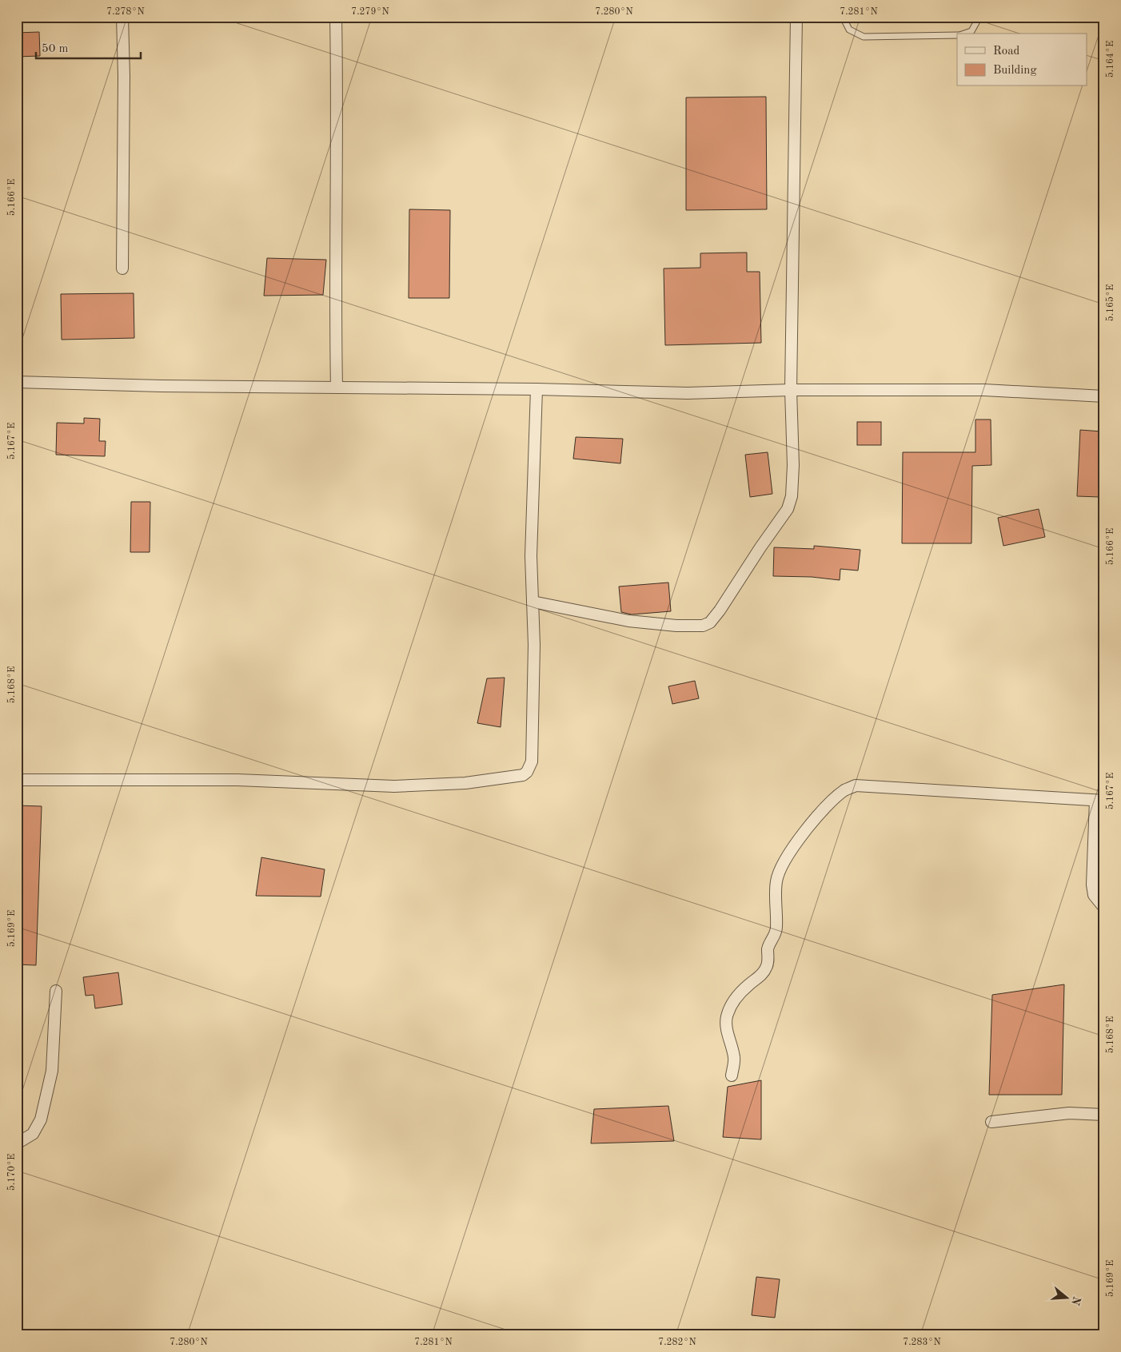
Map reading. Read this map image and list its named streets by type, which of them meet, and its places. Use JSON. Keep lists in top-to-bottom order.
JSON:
{
  "legend": ["Road", "Building"],
  "scale_bar": "50 m",
  "north": "right",
  "coordinates": [
    "7.278°N",
    "7.279°N",
    "7.280°N",
    "7.281°N",
    "5.164°E",
    "5.166°E",
    "5.165°E",
    "5.167°E",
    "5.168°E",
    "5.169°E",
    "5.170°E",
    "7.282°N",
    "7.283°N"
  ]
}
